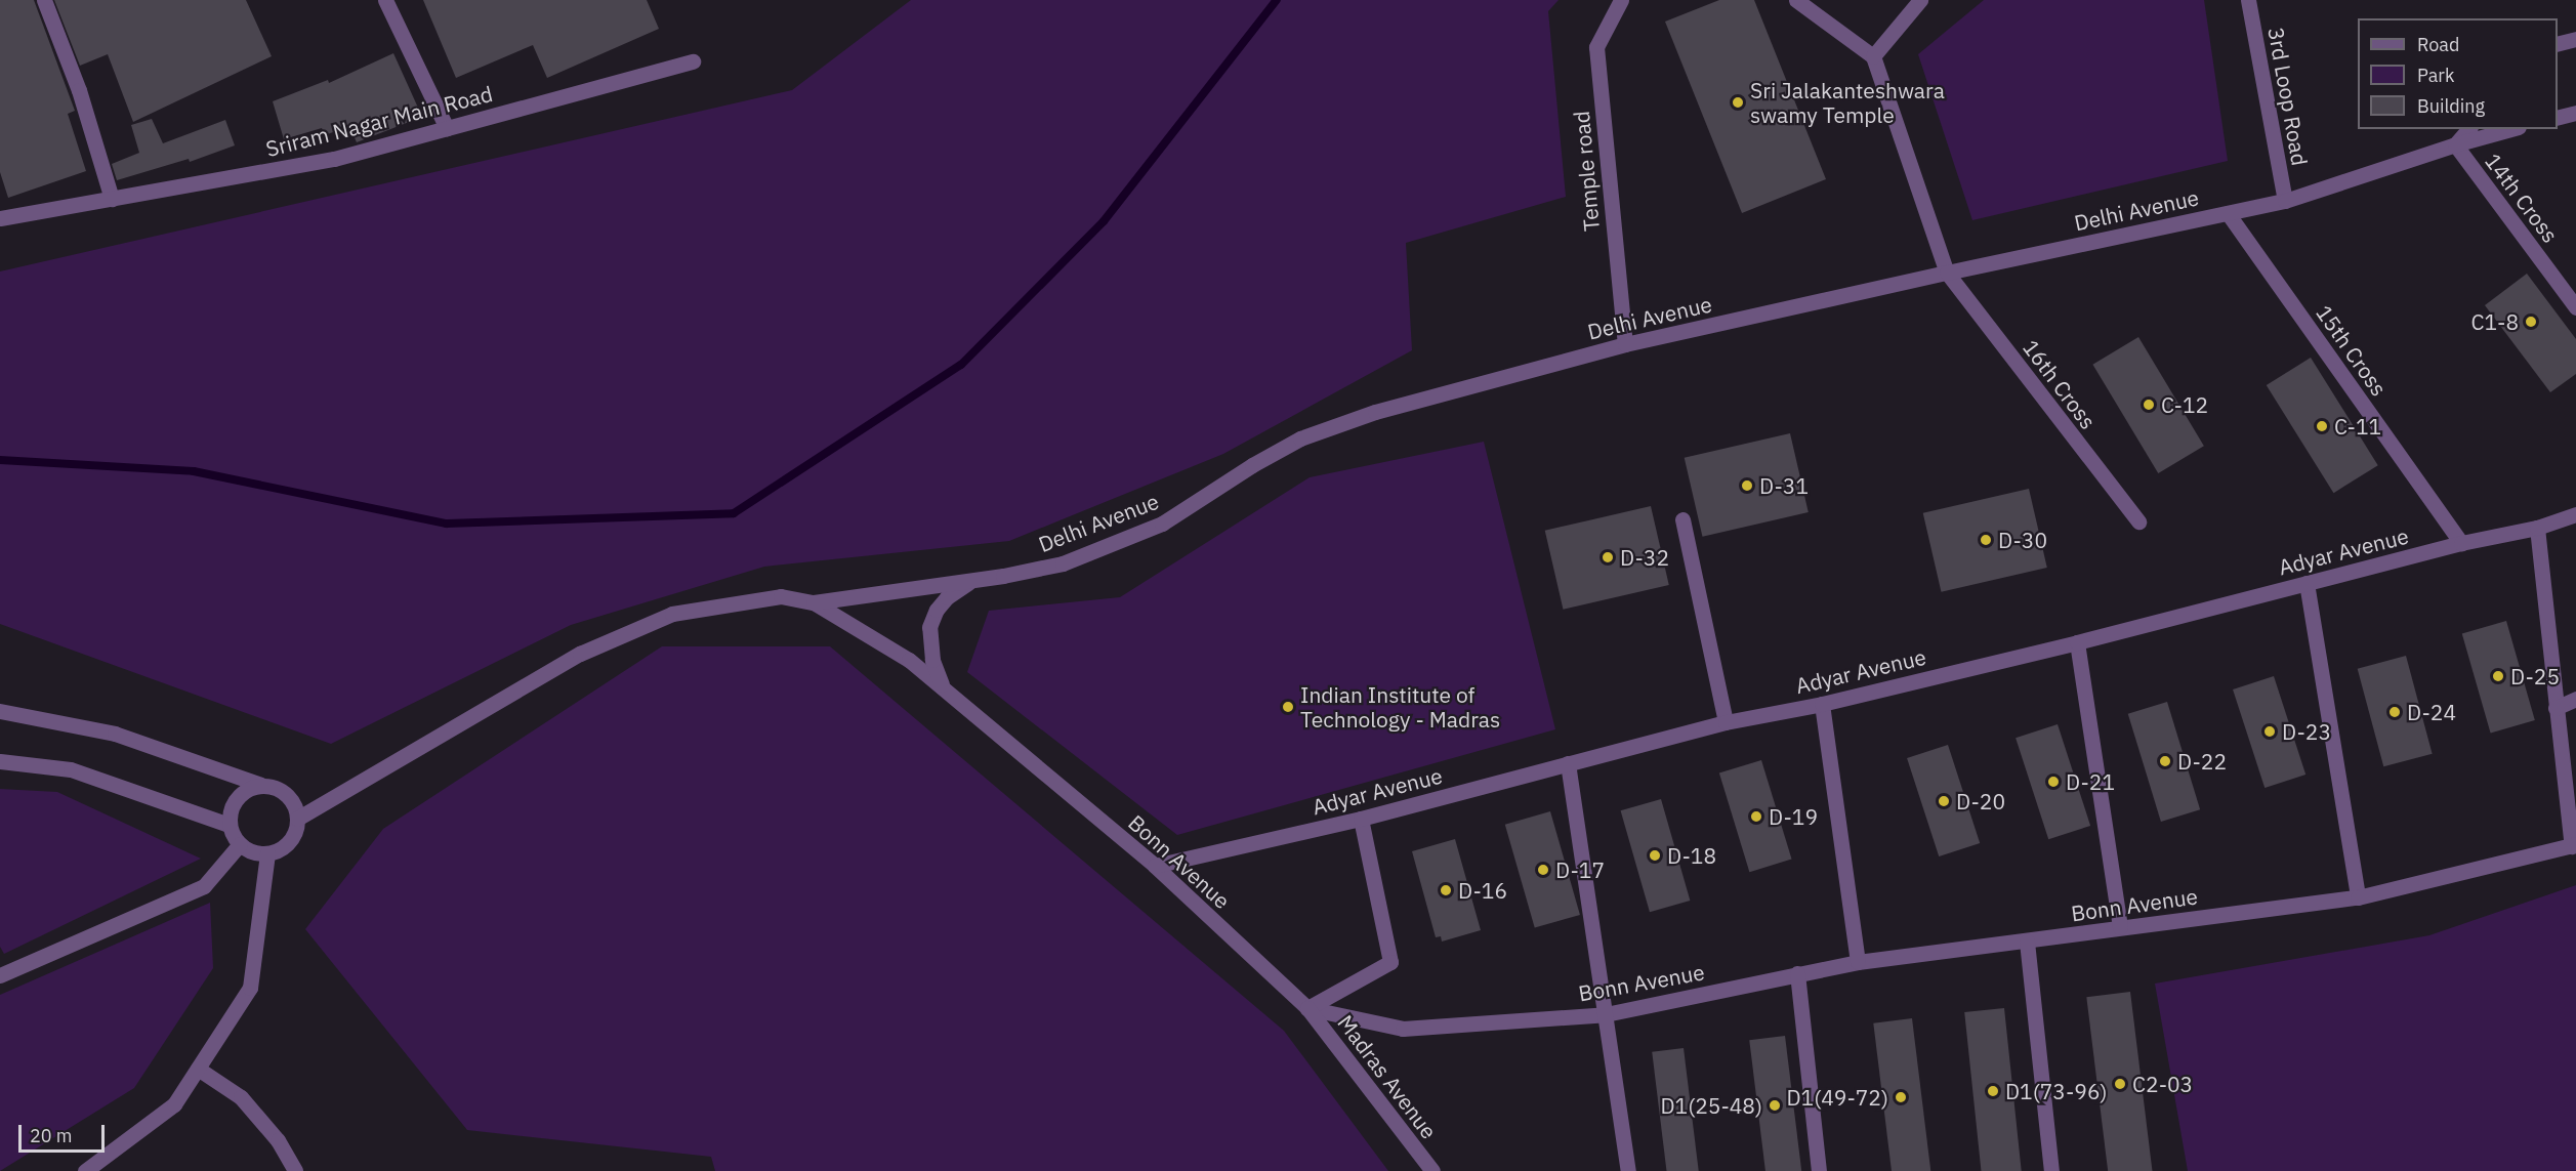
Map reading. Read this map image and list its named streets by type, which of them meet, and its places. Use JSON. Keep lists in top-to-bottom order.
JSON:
{
  "streets": {
    "street": [
      "3rd Loop Road",
      "Sriram Nagar Main Road",
      "Temple road",
      "14th Cross",
      "Delhi Avenue",
      "15th Cross",
      "16th Cross",
      "Adyar Avenue",
      "Bonn Avenue",
      "Madras Avenue"
    ]
  },
  "crossings": [
    ["3rd Loop Road", "Delhi Avenue"],
    ["Temple road", "Delhi Avenue"],
    ["14th Cross", "Delhi Avenue"],
    ["Delhi Avenue", "15th Cross"],
    ["Delhi Avenue", "16th Cross"],
    ["Delhi Avenue", "Bonn Avenue"],
    ["15th Cross", "Adyar Avenue"],
    ["Adyar Avenue", "Bonn Avenue"],
    ["Bonn Avenue", "Madras Avenue"]
  ],
  "places": [
    "Sri Jalakanteshwara swamy Temple",
    "C1-8",
    "C-12",
    "C-11",
    "D-31",
    "D-30",
    "D-32",
    "D-25",
    "Indian Institute of Technology - Madras",
    "D-24",
    "D-23",
    "D-22",
    "D-21",
    "D-20",
    "D-19",
    "D-18",
    "D-17",
    "D-16",
    "C2-03",
    "D1(73-96)",
    "D1(49-72)",
    "D1(25-48)"
  ],
  "legend": ["Road", "Park", "Building"],
  "scale_bar": "20 m"
}
